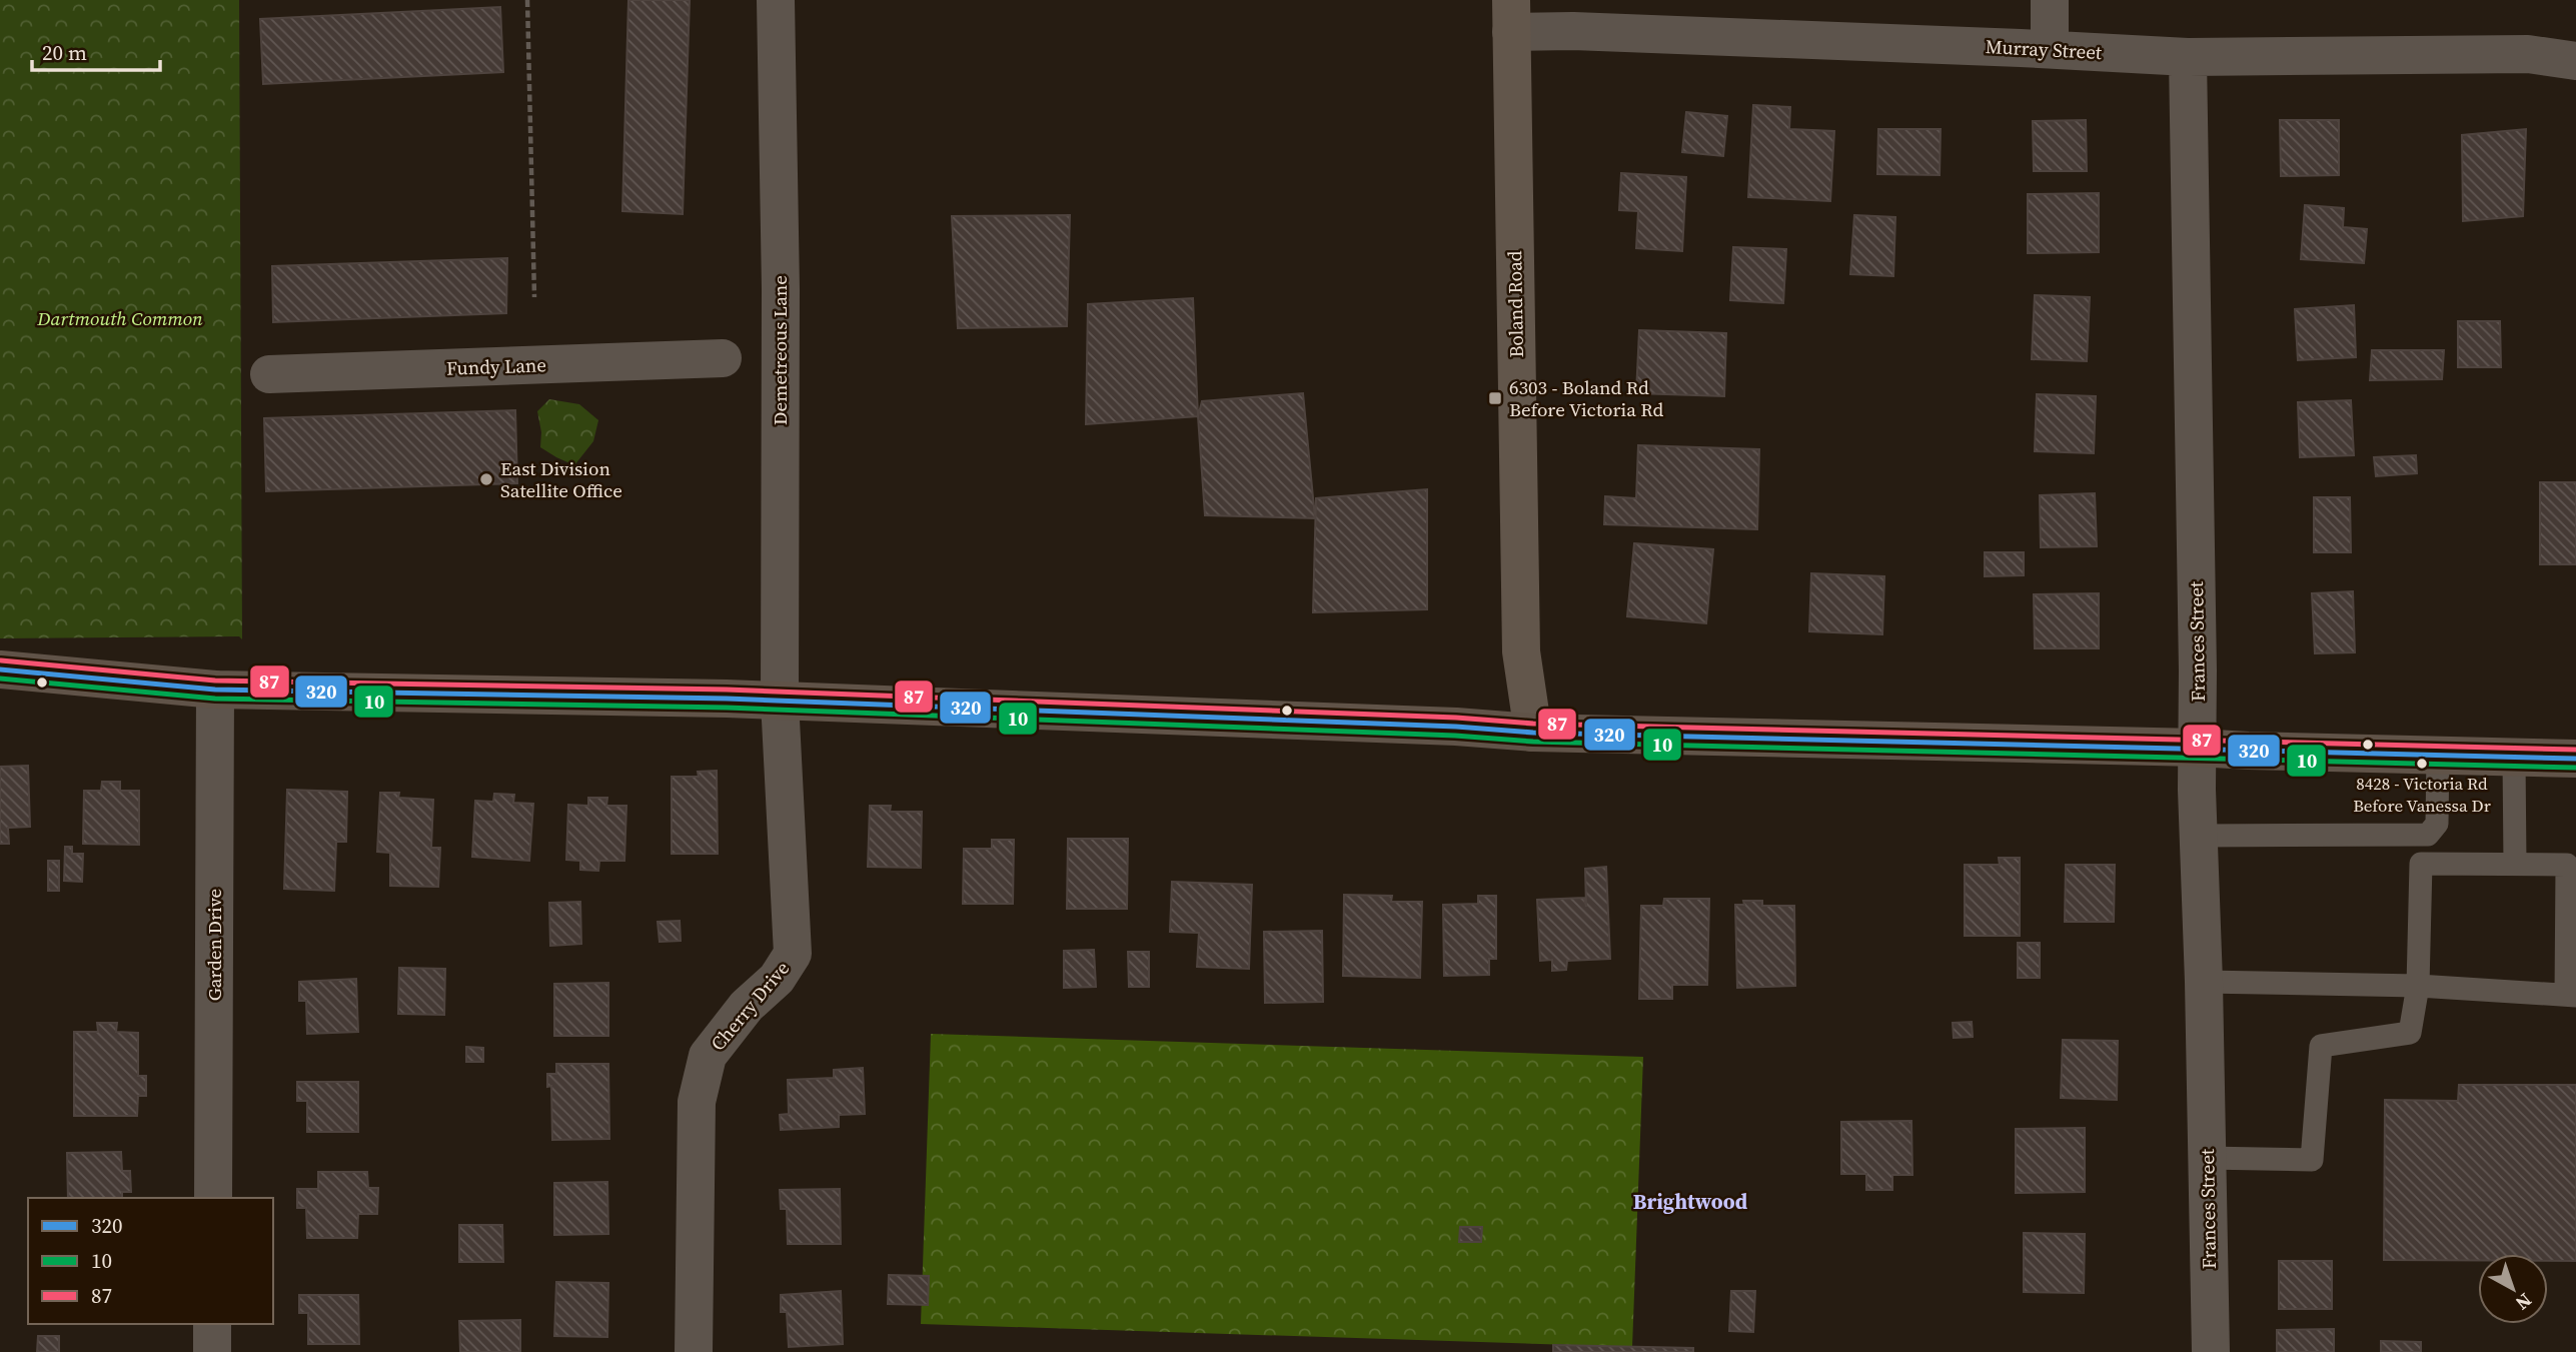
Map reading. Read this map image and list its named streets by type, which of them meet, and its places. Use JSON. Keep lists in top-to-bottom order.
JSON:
{
  "streets": {
    "street": [
      "Murray Street",
      "Boland Road",
      "Demetreous Lane",
      "Fundy Lane",
      "Frances Street",
      "Garden Drive",
      "Cherry Drive"
    ]
  },
  "crossings": [
    ["Murray Street", "Boland Road"],
    ["Murray Street", "Frances Street"],
    ["Demetreous Lane", "Cherry Drive"]
  ],
  "districts": ["Brightwood"],
  "parks": ["Dartmouth Common"],
  "places": {
    "transit": ["6303 - Boland Rd Before Victoria Rd"],
    "other": ["East Division Satellite Office", "8428 - Victoria Rd Before Vanessa Dr"]
  },
  "lines": ["transit line 87", "transit line 320", "transit line 10"],
  "legend": ["320", "10", "87"],
  "scale_bar": "20 m",
  "north": "bottom right"
}
